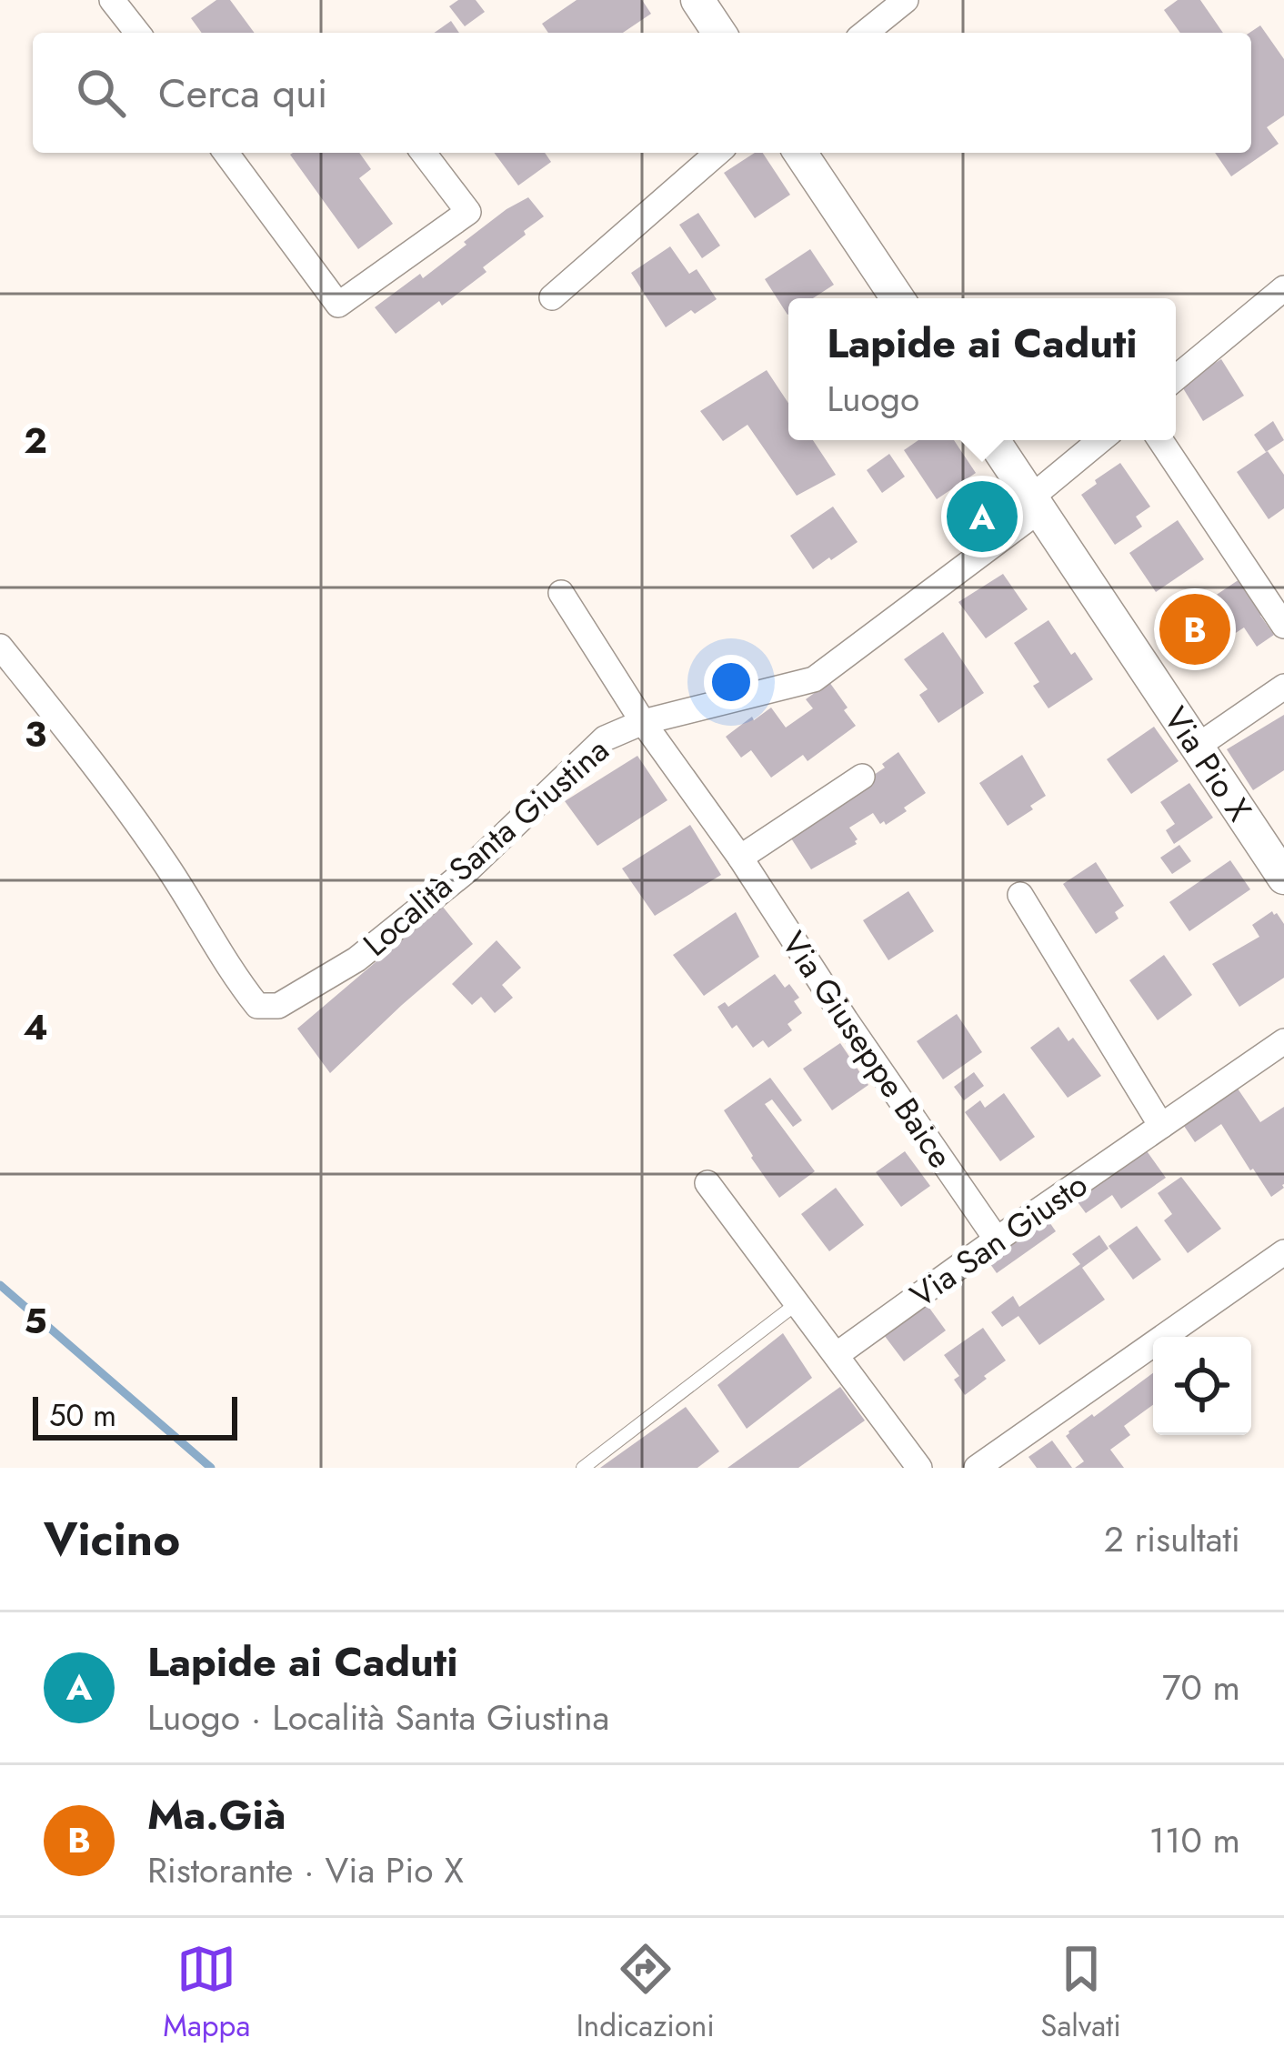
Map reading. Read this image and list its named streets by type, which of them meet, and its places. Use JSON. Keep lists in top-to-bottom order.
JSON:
{
  "streets": {
    "street": [
      "Via Pio X",
      "Località Santa Giustina",
      "Via Giuseppe Baice",
      "Via San Giusto"
    ]
  },
  "crossings": [
    ["Via Pio X", "Località Santa Giustina"],
    ["Località Santa Giustina", "Via Giuseppe Baice"],
    ["Via Giuseppe Baice", "Via San Giusto"]
  ],
  "scale_bar": "50 m",
  "page": {
    "search": "Cerca qui",
    "popup": ["Lapide ai Caduti", "Luogo"],
    "pins": ["A", "B"],
    "scale": "50 m",
    "heading": ["Vicino", "2 risultati"],
    "list": [
      {
        "mark": "A",
        "name": "Lapide ai Caduti",
        "note": "Luogo · Località Santa Giustina",
        "value": "70 m"
      },
      {
        "mark": "B",
        "name": "Ma.Già",
        "note": "Ristorante · Via Pio X",
        "value": "110 m"
      }
    ],
    "nav": ["Mappa", "Indicazioni", "Salvati"]
  },
  "grid": {
    "rows": [
      "2",
      "3",
      "4",
      "5"
    ]
  }
}
